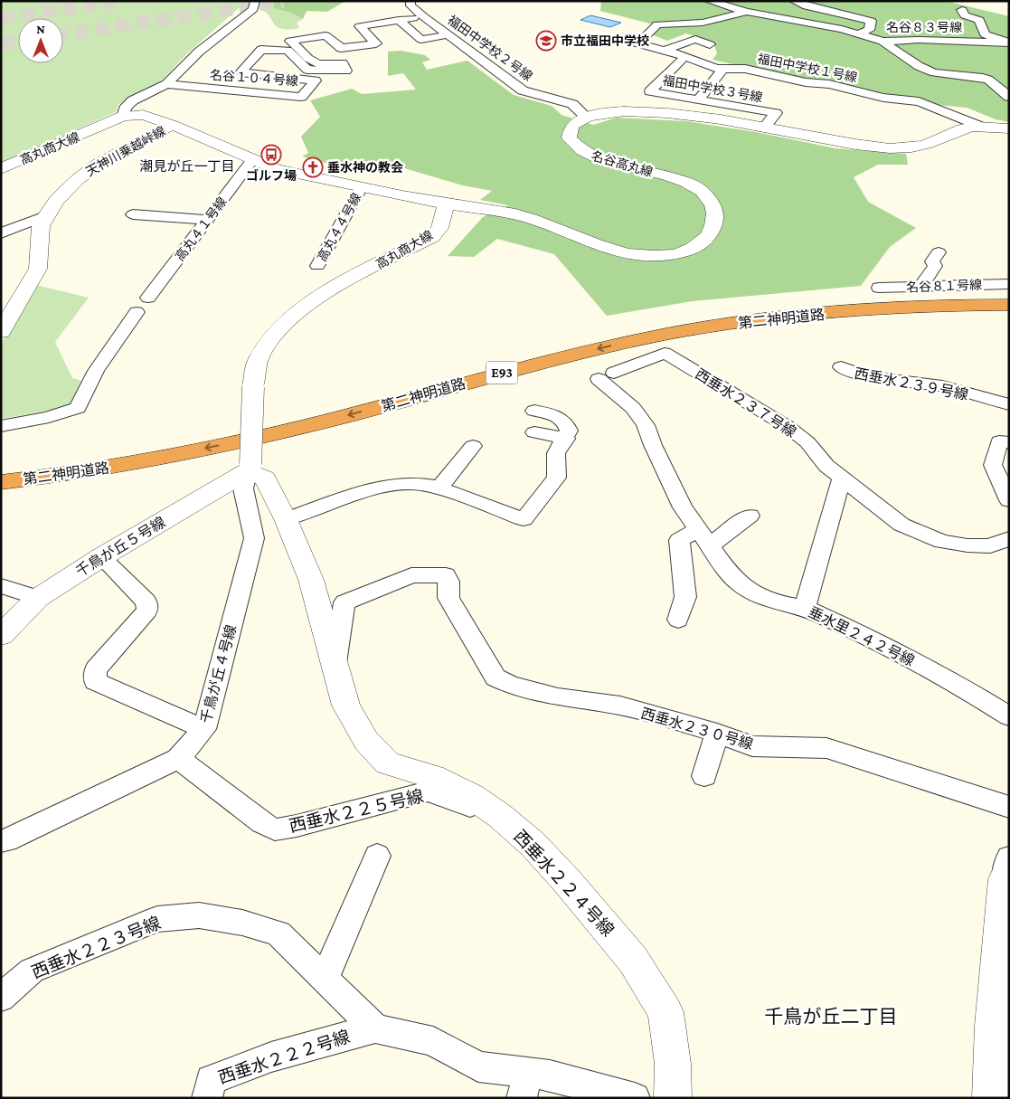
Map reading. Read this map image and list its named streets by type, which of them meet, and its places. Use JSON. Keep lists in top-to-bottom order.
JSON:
{
  "streets": {
    "highway": ["第二神明道路", "E93"],
    "street": [
      "名谷８３号線",
      "福田中学校２号線",
      "福田中学校１号線",
      "名谷１０４号線",
      "福田中学校３号線",
      "高丸商大線",
      "天神川乗越峠線",
      "名谷高丸線",
      "高丸４４号線",
      "高丸４１号線",
      "名谷８１号線",
      "西垂水２３９号線",
      "西垂水２３７号線",
      "千鳥が丘５号線",
      "垂水里２４２号線",
      "千鳥が丘４号線",
      "西垂水２３０号線",
      "西垂水２２５号線",
      "西垂水２２４号線",
      "西垂水２２３号線",
      "西垂水２２２号線"
    ]
  },
  "crossings": [
    ["福田中学校２号線", "名谷高丸線"],
    ["福田中学校１号線", "福田中学校３号線"],
    ["高丸商大線", "天神川乗越峠線"],
    ["高丸商大線", "名谷高丸線"],
    ["高丸商大線", "千鳥が丘５号線"],
    ["高丸商大線", "千鳥が丘４号線"],
    ["高丸商大線", "西垂水２２４号線"],
    ["西垂水２３７号線", "垂水里２４２号線"],
    ["千鳥が丘５号線", "千鳥が丘４号線"],
    ["千鳥が丘５号線", "西垂水２２４号線"],
    ["千鳥が丘４号線", "西垂水２２５号線"],
    ["千鳥が丘４号線", "西垂水２２４号線"],
    ["西垂水２３０号線", "西垂水２２４号線"],
    ["西垂水２２５号線", "西垂水２２４号線"],
    ["西垂水２２３号線", "西垂水２２２号線"]
  ],
  "districts": ["潮見が丘一丁目", "千鳥が丘二丁目"],
  "places": {
    "school or university": ["市立福田中学校"],
    "bus stop": ["ゴルフ場"],
    "church": ["垂水神の教会"]
  },
  "north": "top"
}
